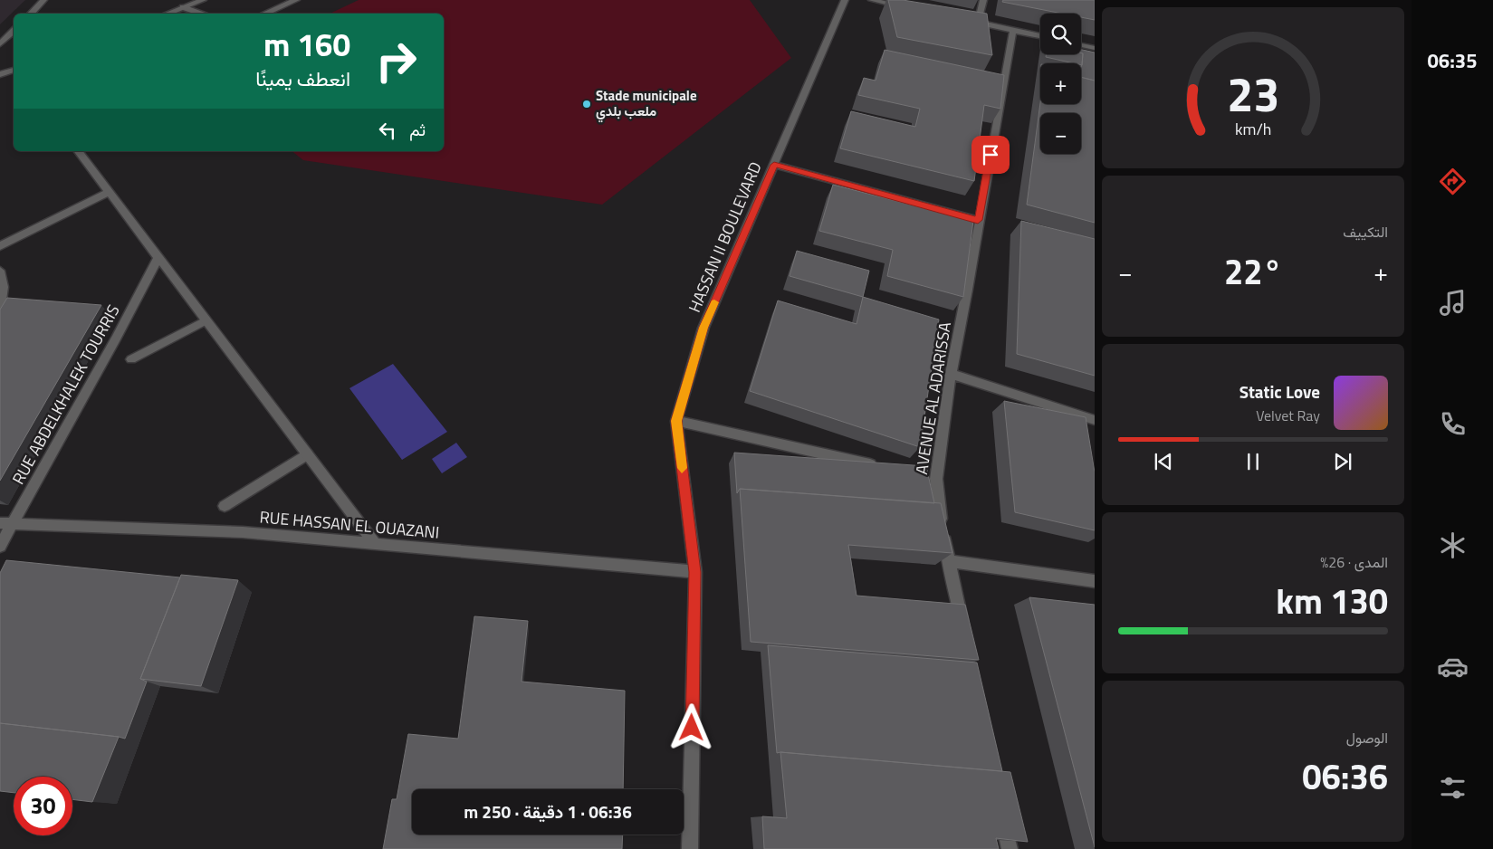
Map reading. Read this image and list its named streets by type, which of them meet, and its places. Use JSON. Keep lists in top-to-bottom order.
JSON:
{
  "streets": {
    "street": [
      "HASSAN II BOULEVARD",
      "RUE ABDELKHALEK TOURRIS",
      "AVENUE AL ADARISSA",
      "RUE HASSAN EL OUAZANI"
    ]
  },
  "crossings": [
    ["HASSAN II BOULEVARD", "RUE HASSAN EL OUAZANI"],
    ["RUE ABDELKHALEK TOURRIS", "RUE HASSAN EL OUAZANI"]
  ],
  "places": ["Stade municipale ملعب بلدي"],
  "page": {
    "tabs": "06:35",
    "map_buttons": ["+", "−"],
    "turn": ["160 m", "انعطف يمينًا"],
    "then": "ثم",
    "tile": [
      "التكييف",
      ["المدى · 26%", "130 km"],
      ["الوصول", "06:36"]
    ],
    "heat": ["−", "22°", "+"],
    "song": ["Static Love", "Velvet Ray"],
    "limit": "30",
    "trip": "06:36 · 1 دقيقة · 250 m",
    "gauge": ["23", "km/h"]
  }
}
